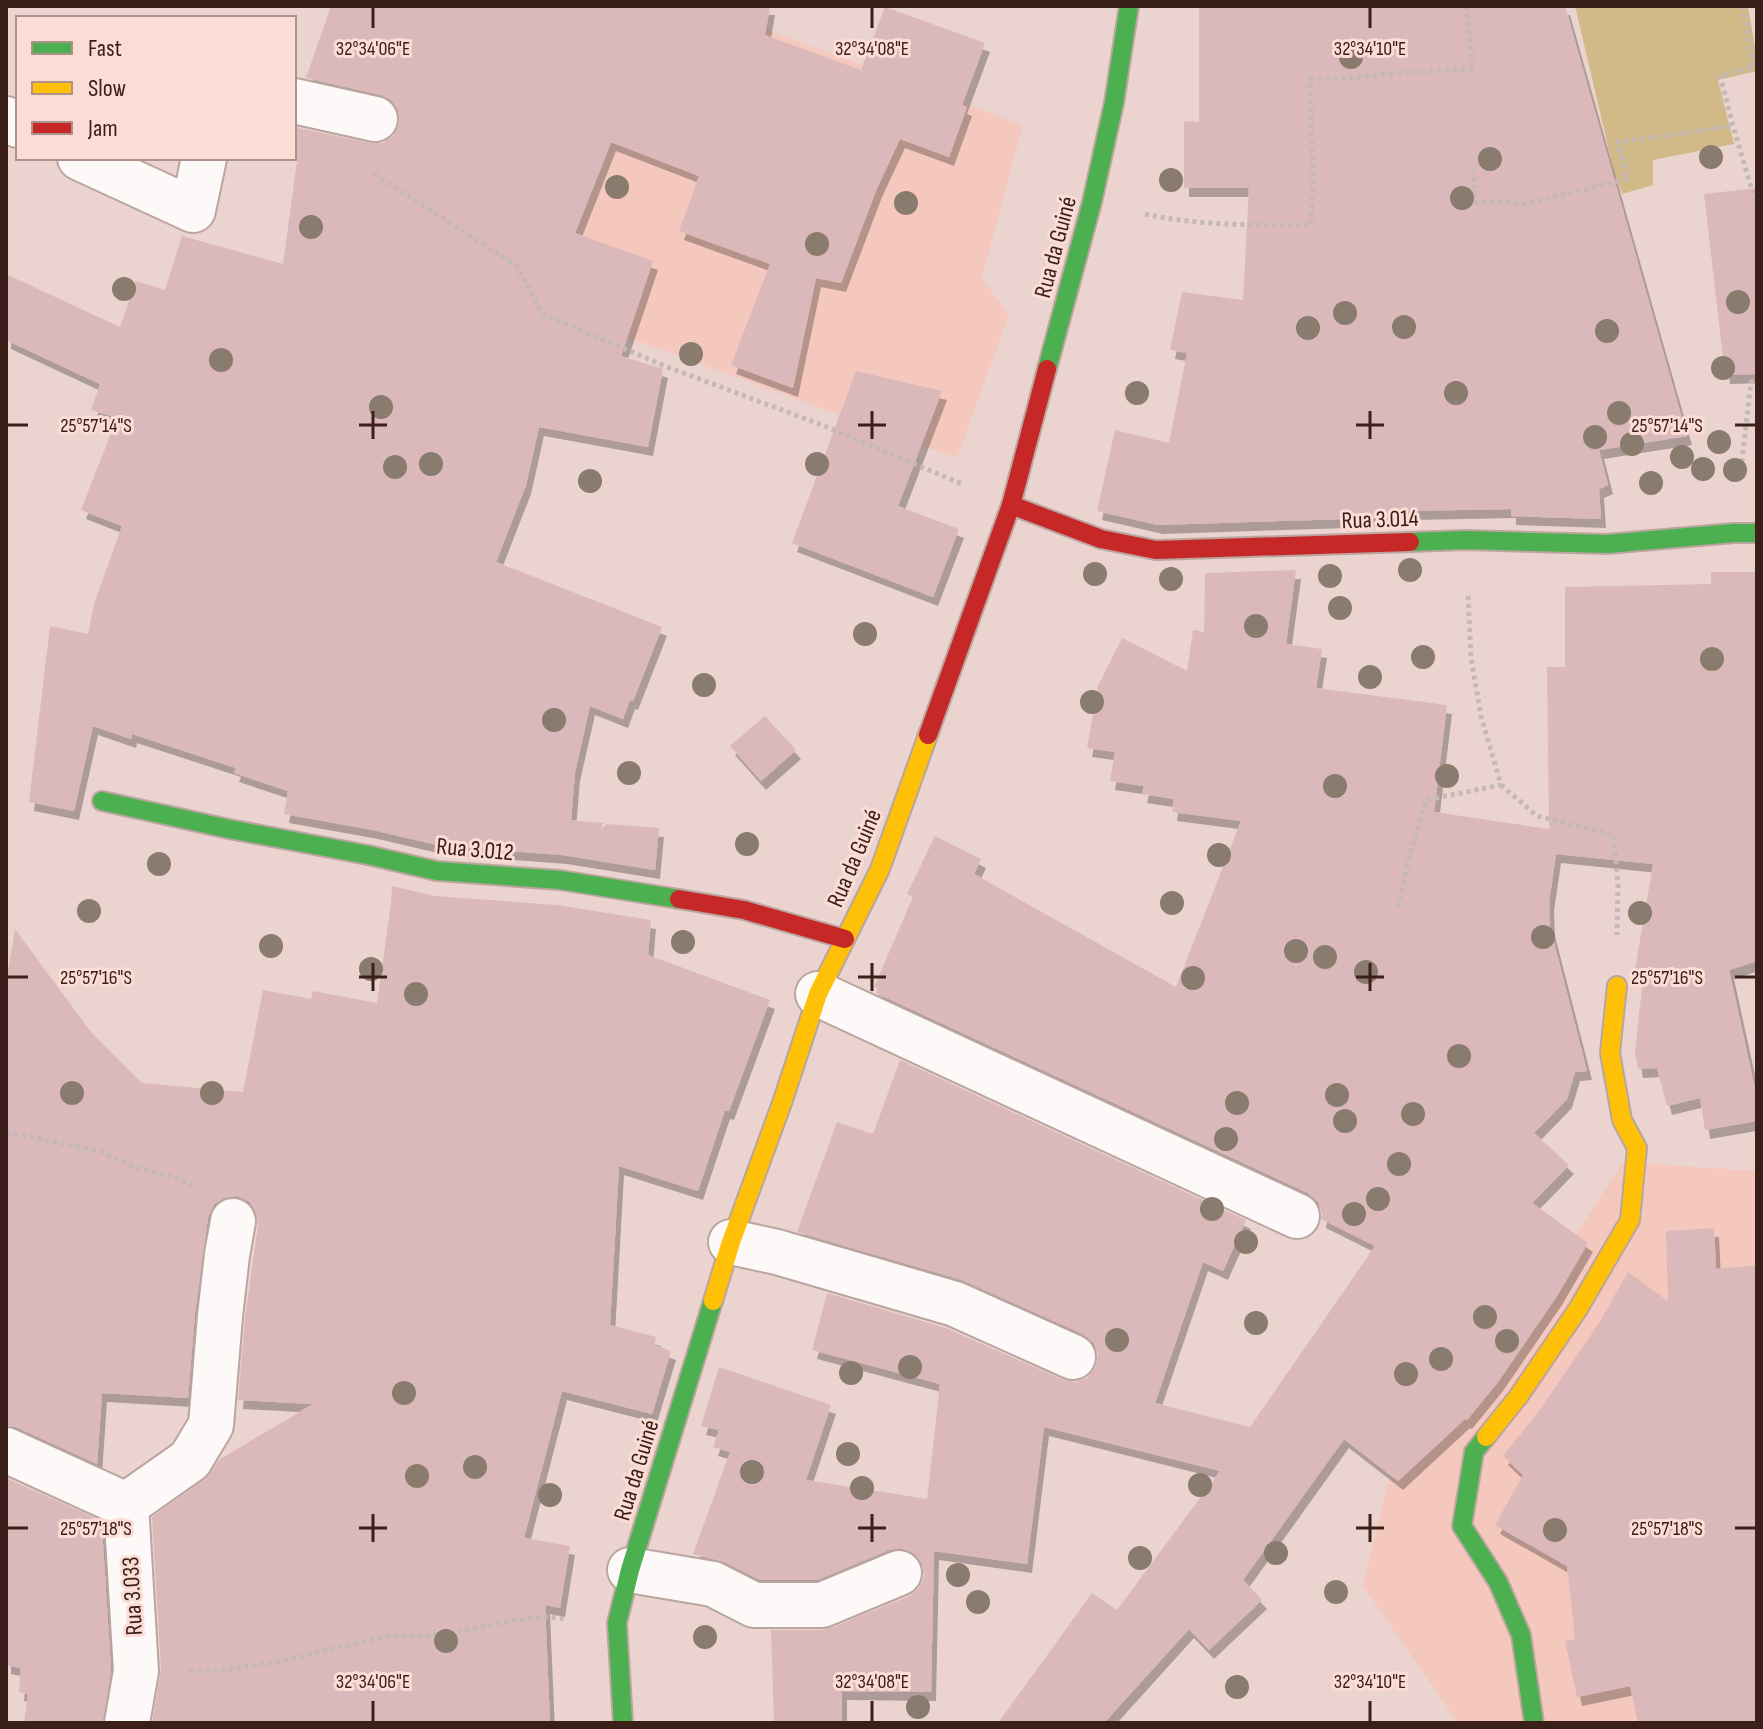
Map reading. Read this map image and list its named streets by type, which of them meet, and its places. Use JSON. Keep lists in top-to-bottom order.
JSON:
{
  "streets": {
    "street": [
      "Rua da Guiné",
      "Rua 3.014",
      "Rua 3.012",
      "Rua 3.033"
    ]
  },
  "crossings": [
    ["Rua da Guiné", "Rua 3.014"],
    ["Rua da Guiné", "Rua 3.012"]
  ],
  "legend": ["Fast", "Slow", "Jam"],
  "coordinates": [
    "32°34'06\"E",
    "32°34'08\"E",
    "32°34'10\"E",
    "25°57'14\"S",
    "25°57'16\"S",
    "25°57'18\"S"
  ]
}
